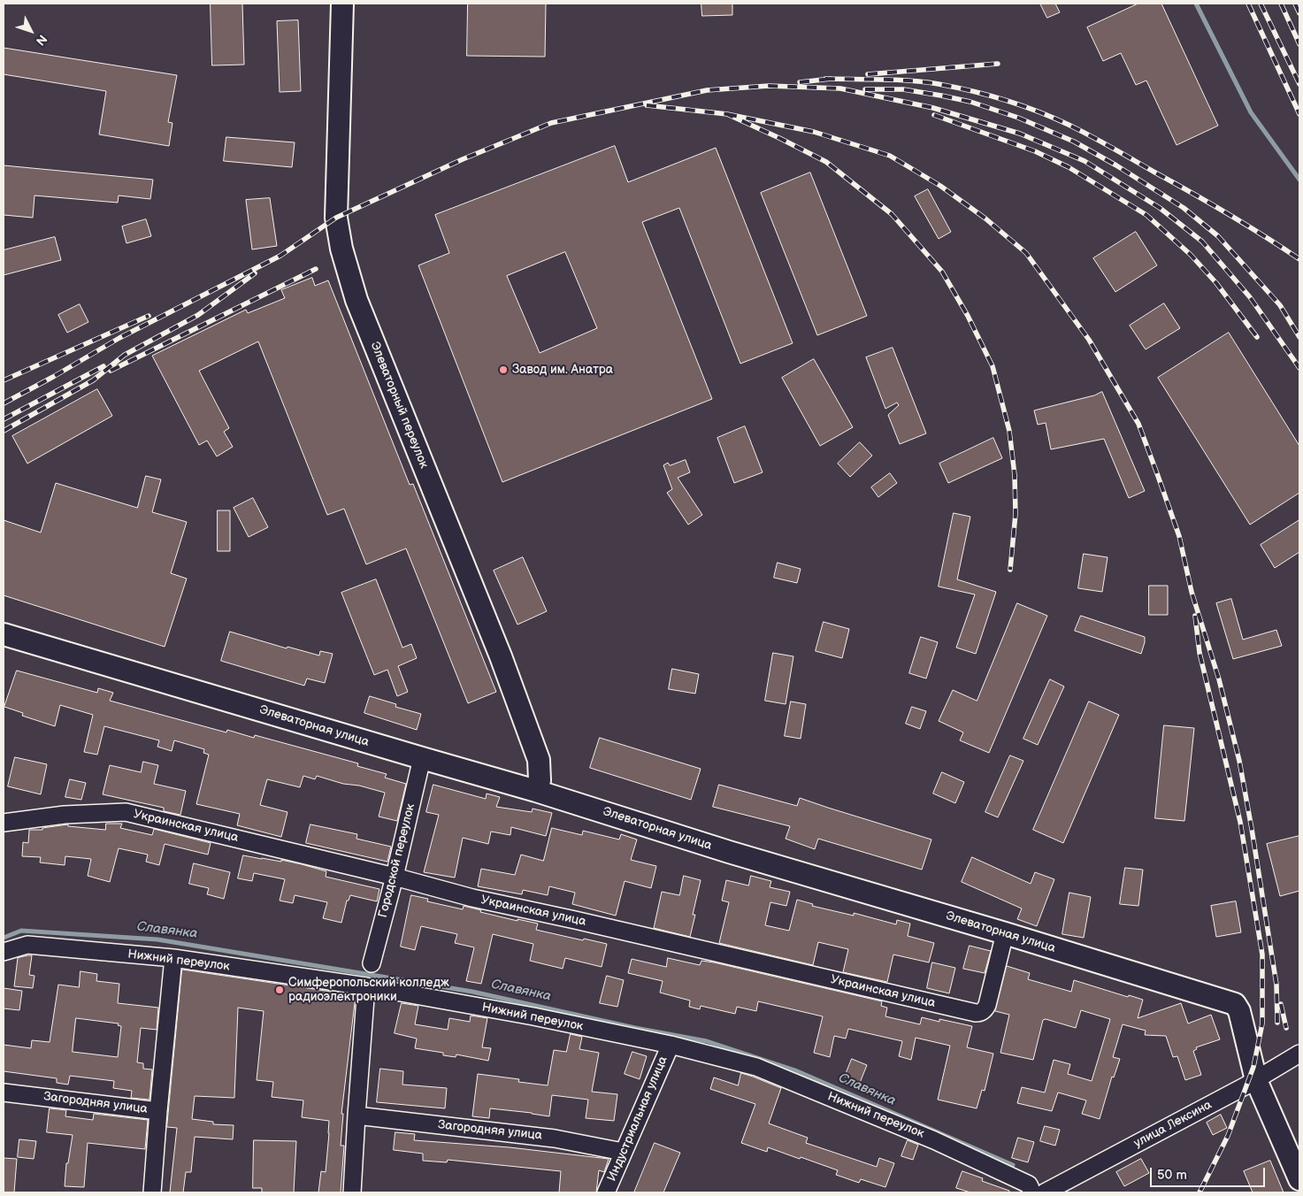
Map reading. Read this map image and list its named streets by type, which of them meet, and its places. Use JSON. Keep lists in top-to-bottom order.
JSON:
{
  "streets": {
    "main road": ["Элеваторный переулок", "Элеваторная улица"],
    "street": [
      "Украинская улица",
      "Городской переулок",
      "Нижний переулок",
      "Загородняя улица",
      "Индустриальная улица",
      "улица Лексина"
    ]
  },
  "crossings": [
    ["Элеваторный переулок", "Элеваторная улица"],
    ["Элеваторная улица", "Украинская улица"],
    ["Элеваторная улица", "Городской переулок"],
    ["Элеваторная улица", "улица Лексина"],
    ["Украинская улица", "Городской переулок"],
    ["Нижний переулок", "Индустриальная улица"],
    ["Загородняя улица", "Индустриальная улица"]
  ],
  "water": ["Славянка"],
  "places": ["Завод им. Анатра", "Симферопольский колледж радиоэлектроники"],
  "scale_bar": "50 m",
  "north": "bottom right"
}
